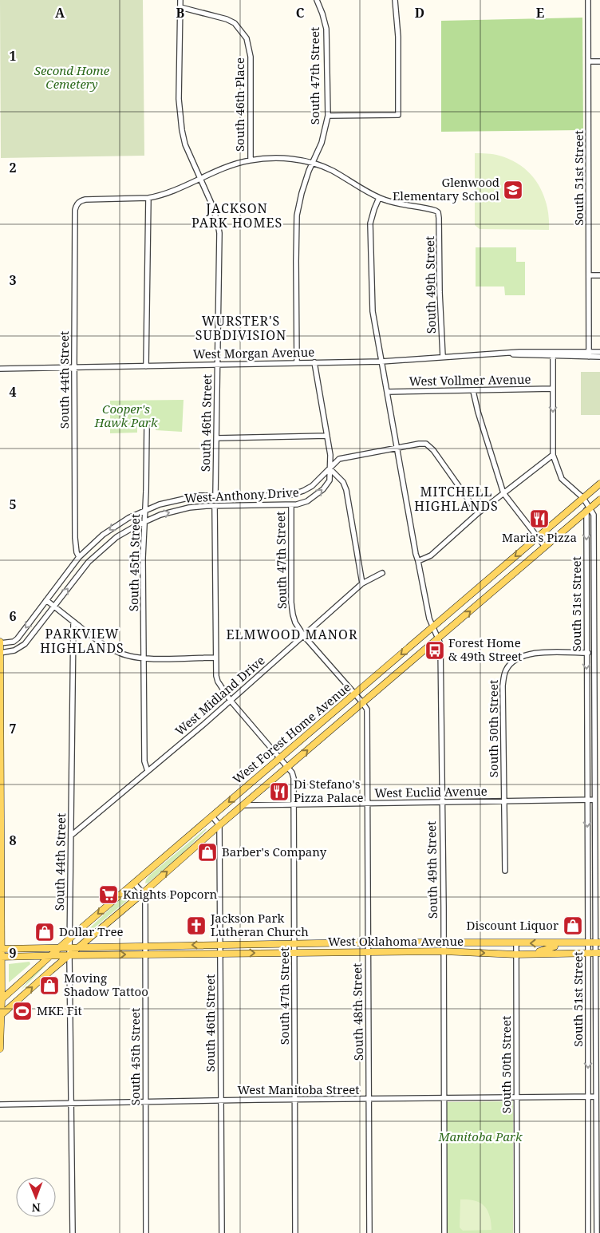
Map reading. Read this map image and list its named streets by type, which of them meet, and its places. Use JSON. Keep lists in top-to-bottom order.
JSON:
{
  "streets": {
    "main road": ["West Forest Home Avenue", "West Oklahoma Avenue"],
    "street": [
      "South 47th Street",
      "South 46th Place",
      "South 51st Street",
      "South 49th Street",
      "West Morgan Avenue",
      "South 44th Street",
      "West Vollmer Avenue",
      "South 46th Street",
      "West Anthony Drive",
      "South 45th Street",
      "West Midland Drive",
      "South 50th Street",
      "West Euclid Avenue",
      "South 48th Street",
      "West Manitoba Street"
    ]
  },
  "crossings": [
    ["South 47th Street", "West Morgan Avenue"],
    ["South 47th Street", "West Anthony Drive"],
    ["South 47th Street", "West Midland Drive"],
    ["South 47th Street", "West Forest Home Avenue"],
    ["South 47th Street", "West Euclid Avenue"],
    ["South 47th Street", "West Oklahoma Avenue"],
    ["South 47th Street", "South 48th Street"],
    ["South 47th Street", "West Manitoba Street"],
    ["South 46th Place", "South 46th Street"],
    ["South 51st Street", "West Morgan Avenue"],
    ["South 51st Street", "South 50th Street"],
    ["South 51st Street", "West Forest Home Avenue"],
    ["South 51st Street", "West Euclid Avenue"],
    ["South 51st Street", "West Oklahoma Avenue"],
    ["South 51st Street", "West Manitoba Street"],
    ["South 49th Street", "West Morgan Avenue"],
    ["South 49th Street", "West Vollmer Avenue"],
    ["South 49th Street", "West Anthony Drive"],
    ["South 49th Street", "West Forest Home Avenue"],
    ["South 49th Street", "West Euclid Avenue"],
    ["South 49th Street", "West Oklahoma Avenue"],
    ["South 49th Street", "West Manitoba Street"],
    ["West Morgan Avenue", "South 44th Street"],
    ["West Morgan Avenue", "South 46th Street"],
    ["South 44th Street", "West Anthony Drive"],
    ["South 44th Street", "West Midland Drive"],
    ["South 44th Street", "West Forest Home Avenue"],
    ["South 44th Street", "West Oklahoma Avenue"],
    ["South 44th Street", "West Manitoba Street"],
    ["South 46th Street", "West Anthony Drive"],
    ["South 46th Street", "West Forest Home Avenue"],
    ["South 46th Street", "West Oklahoma Avenue"],
    ["South 46th Street", "West Manitoba Street"],
    ["West Anthony Drive", "South 45th Street"],
    ["South 45th Street", "West Midland Drive"],
    ["South 45th Street", "West Forest Home Avenue"],
    ["South 45th Street", "West Oklahoma Avenue"],
    ["South 45th Street", "West Manitoba Street"],
    ["South 50th Street", "West Euclid Avenue"],
    ["South 50th Street", "West Oklahoma Avenue"],
    ["South 50th Street", "West Manitoba Street"],
    ["West Forest Home Avenue", "West Euclid Avenue"],
    ["West Forest Home Avenue", "West Oklahoma Avenue"],
    ["West Forest Home Avenue", "South 48th Street"],
    ["West Euclid Avenue", "South 48th Street"],
    ["West Oklahoma Avenue", "South 48th Street"],
    ["South 48th Street", "West Manitoba Street"]
  ],
  "districts": [
    "JACKSON PARK HOMES",
    "WURSTER'S SUBDIVISION",
    "MITCHELL HIGHLANDS",
    "PARKVIEW HIGHLANDS",
    "ELMWOOD MANOR"
  ],
  "parks": ["Second Home Cemetery", "Cooper's Hawk Park", "Manitoba Park"],
  "places": {
    "school or university": ["Glenwood Elementary School"],
    "restaurant": ["Maria's Pizza", "Di Stefano's Pizza Palace"],
    "bus stop": ["Forest Home & 49th Street"],
    "shop": [
      "Barber's Company",
      "Discount Liquor",
      "Dollar Tree",
      "Moving Shadow Tattoo"
    ],
    "supermarket": ["Knights Popcorn"],
    "church": ["Jackson Park Lutheran Church"],
    "sports": ["MKE Fit"]
  },
  "north": "bottom",
  "grid": {
    "columns": [
      "A",
      "B",
      "C",
      "D",
      "E"
    ],
    "rows": [
      "1",
      "2",
      "3",
      "4",
      "5",
      "6",
      "7",
      "8",
      "9"
    ]
  }
}
